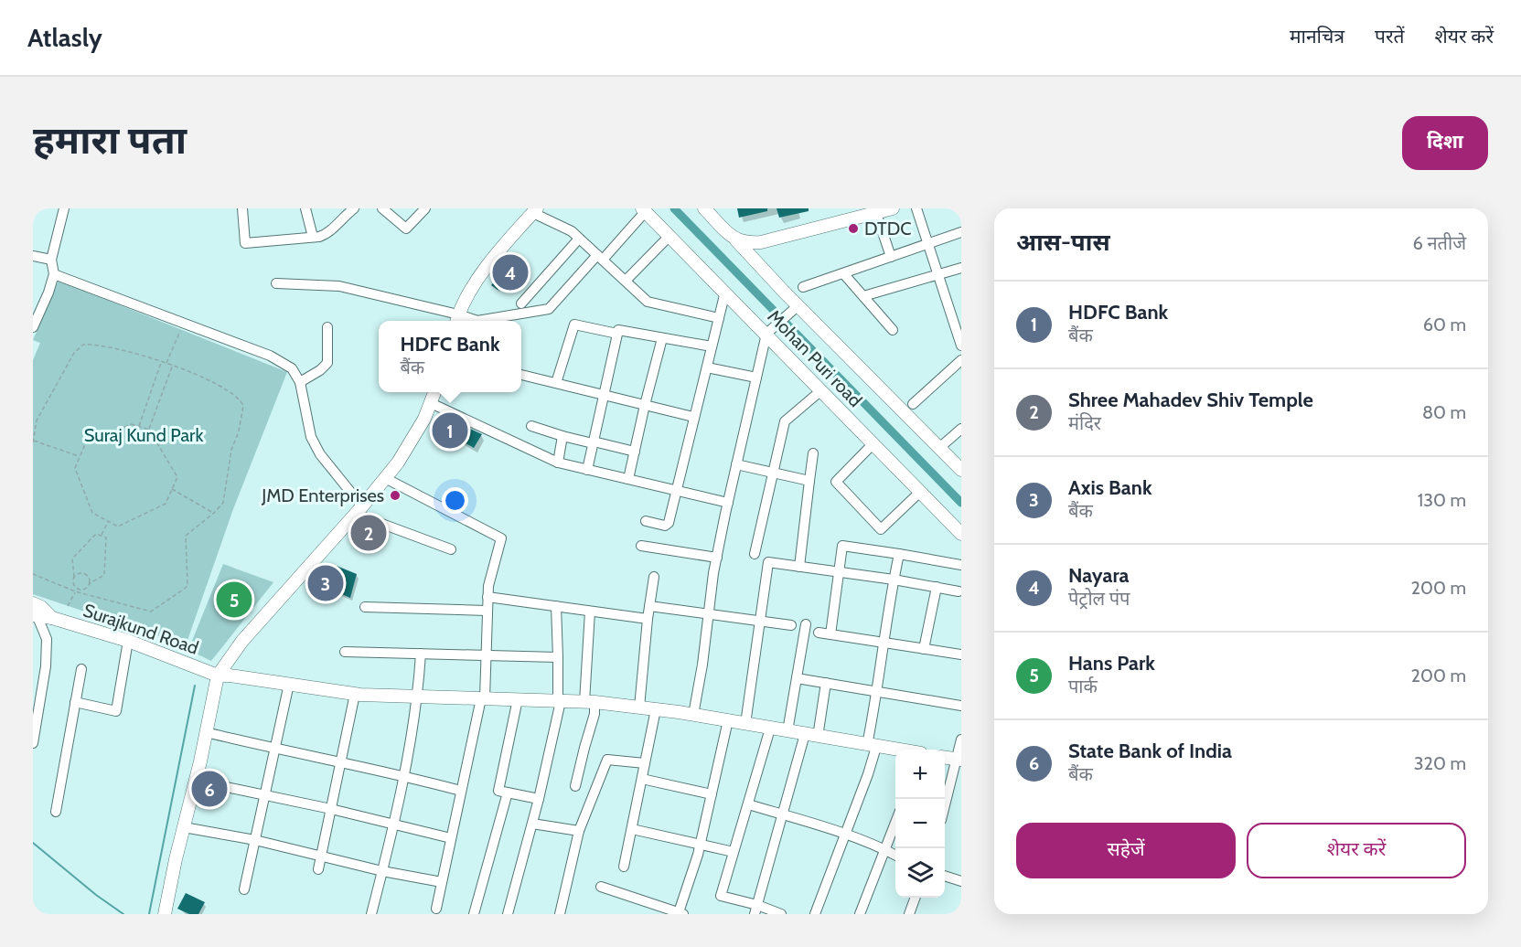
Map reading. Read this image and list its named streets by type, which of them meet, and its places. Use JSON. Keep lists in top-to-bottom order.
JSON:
{
  "streets": {
    "street": ["Mohan Puri road", "Surajkund Road"]
  },
  "parks": ["Suraj Kund Park"],
  "places": ["DTDC", "JMD Enterprises"],
  "page": {
    "header": "Atlasly",
    "nav": ["मानचित्र", "परतें", "शेयर करें"],
    "title": "हमारा पता",
    "buttons": [
      "दिशा",
      ["सहेजें", "शेयर करें"]
    ],
    "heading": ["आस-पास", "6 नतीजे"],
    "pins": [
      "4",
      "1",
      "2",
      "3",
      "5",
      "6"
    ],
    "list": [
      {
        "mark": "1",
        "name": "HDFC Bank",
        "note": "बैंक",
        "value": "60 m"
      },
      {
        "mark": "2",
        "name": "Shree Mahadev Shiv Temple",
        "note": "मंदिर",
        "value": "80 m"
      },
      {
        "mark": "3",
        "name": "Axis Bank",
        "note": "बैंक",
        "value": "130 m"
      },
      {
        "mark": "4",
        "name": "Nayara",
        "note": "पेट्रोल पंप",
        "value": "200 m"
      },
      {
        "mark": "5",
        "name": "Hans Park",
        "note": "पार्क",
        "value": "200 m"
      },
      {
        "mark": "6",
        "name": "State Bank of India",
        "note": "बैंक",
        "value": "320 m"
      }
    ],
    "popup": ["HDFC Bank", "बैंक"],
    "map_buttons": ["+", "−"]
  }
}
